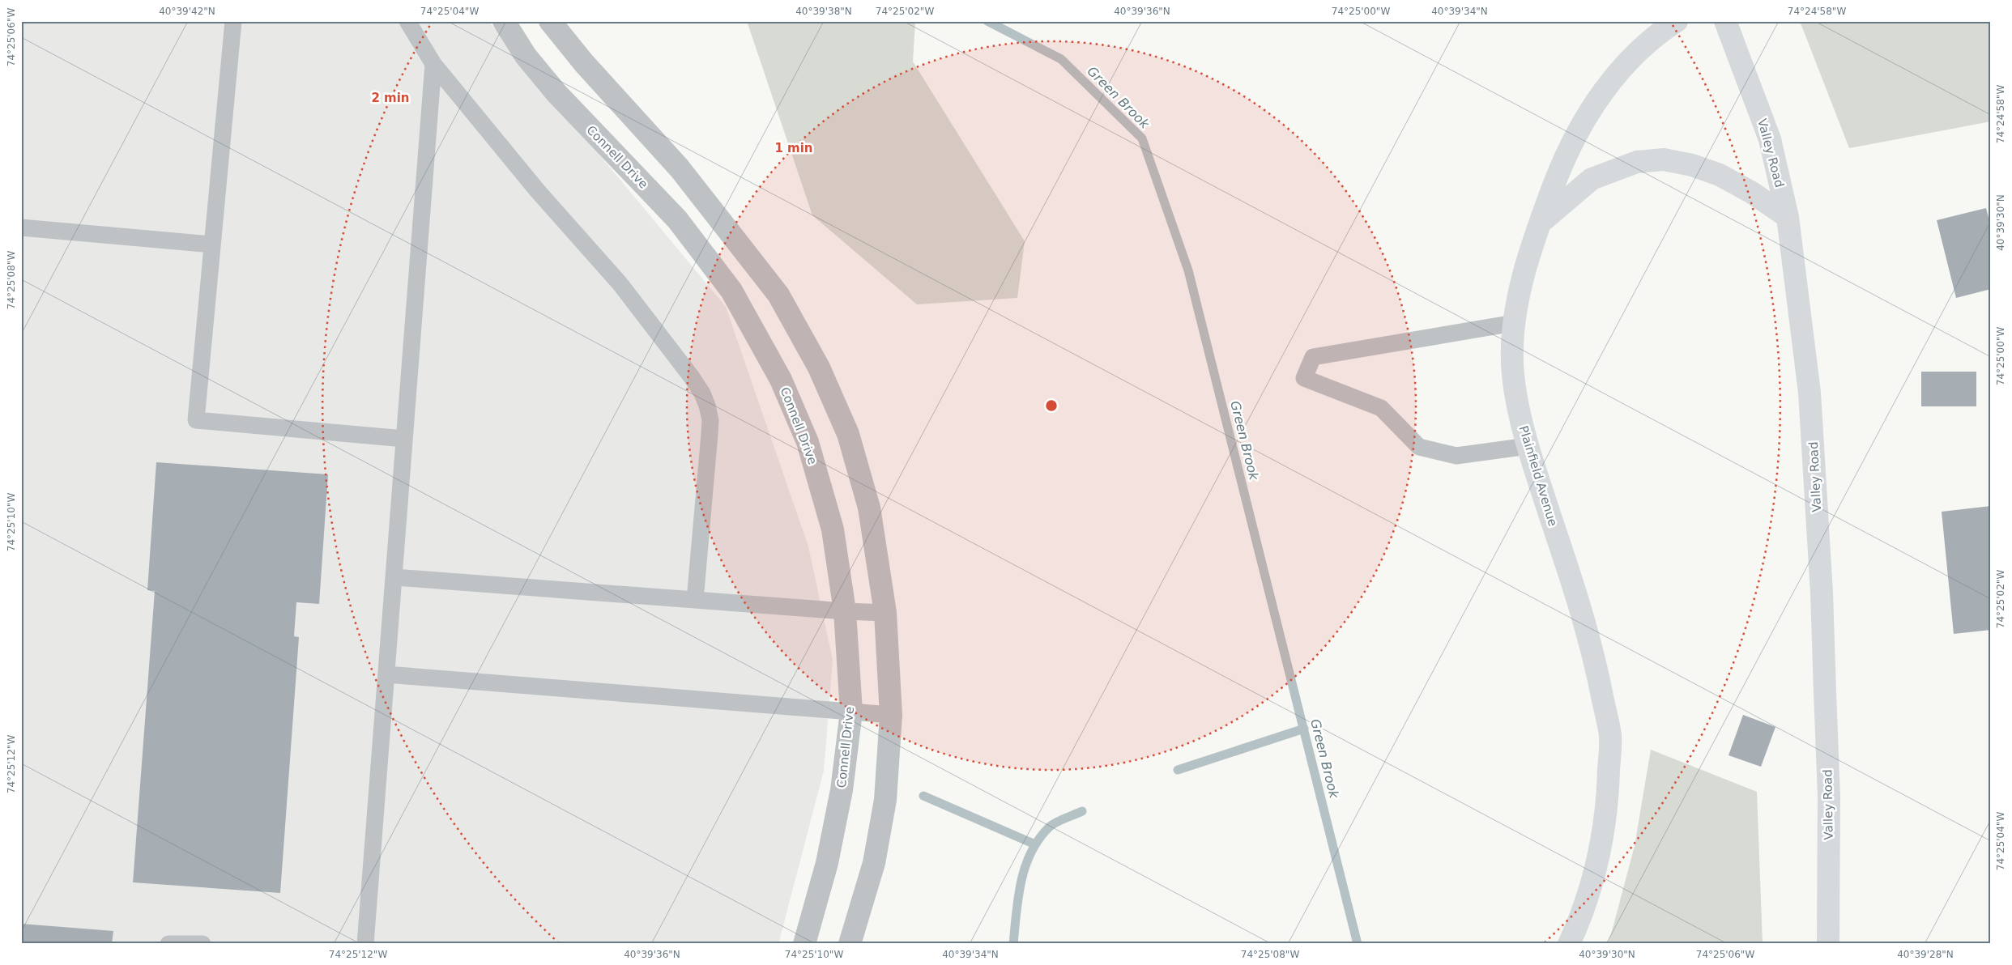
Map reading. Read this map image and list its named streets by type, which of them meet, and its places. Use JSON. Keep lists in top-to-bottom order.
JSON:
{
  "streets": {
    "main road": ["Valley Road", "Plainfield Avenue"],
    "street": ["Connell Drive"]
  },
  "water": ["Green Brook"],
  "coordinates": [
    "40°39'42\"N",
    "74°25'04\"W",
    "40°39'38\"N",
    "74°25'02\"W",
    "40°39'36\"N",
    "74°25'00\"W",
    "40°39'34\"N",
    "74°24'58\"W",
    "74°25'06\"W",
    "40°39'30\"N",
    "74°25'08\"W",
    "74°25'10\"W",
    "74°25'12\"W",
    "40°39'28\"N"
  ],
  "rings": ["2 min", "1 min"]
}
